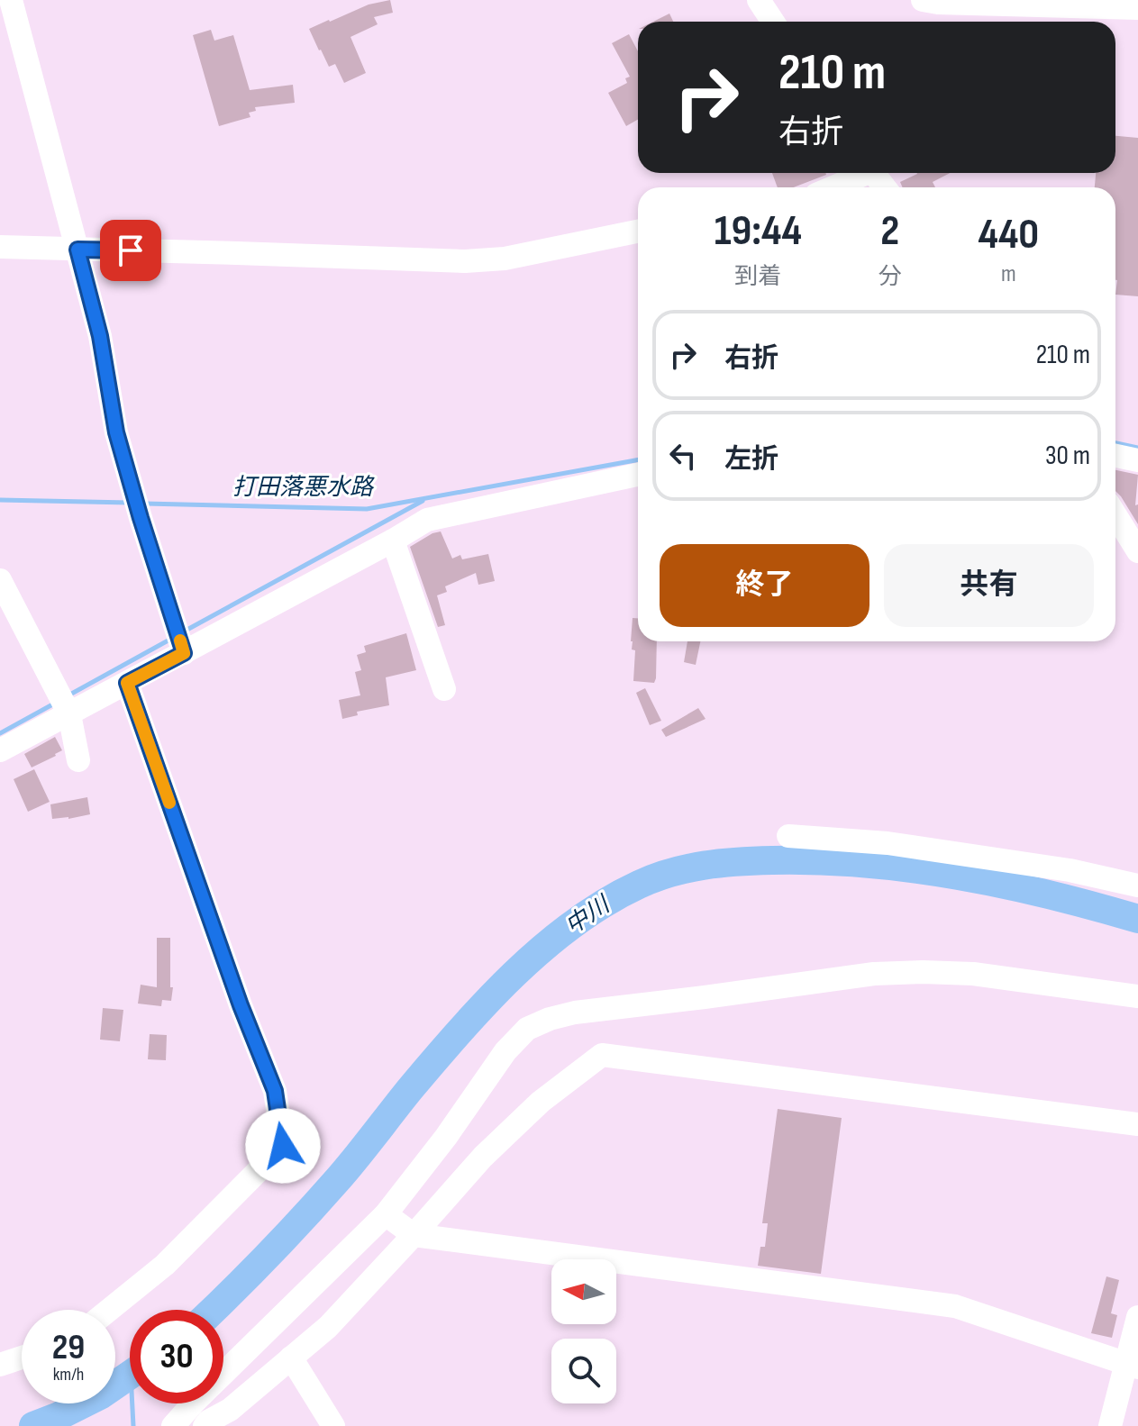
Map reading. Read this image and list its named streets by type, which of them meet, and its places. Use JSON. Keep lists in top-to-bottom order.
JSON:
{
  "water": ["打田落悪水路", "中川"],
  "north": "left",
  "page": {
    "turn": ["210 m", "右折"],
    "eta": [
      "19:44",
      "到着",
      "2",
      "分",
      "440",
      "m"
    ],
    "list": [
      {
        "name": "右折",
        "value": "210 m"
      },
      {
        "name": "左折",
        "value": "30 m"
      }
    ],
    "buttons": ["終了", "共有"],
    "speed": "29 km/h",
    "limit": "30"
  }
}
